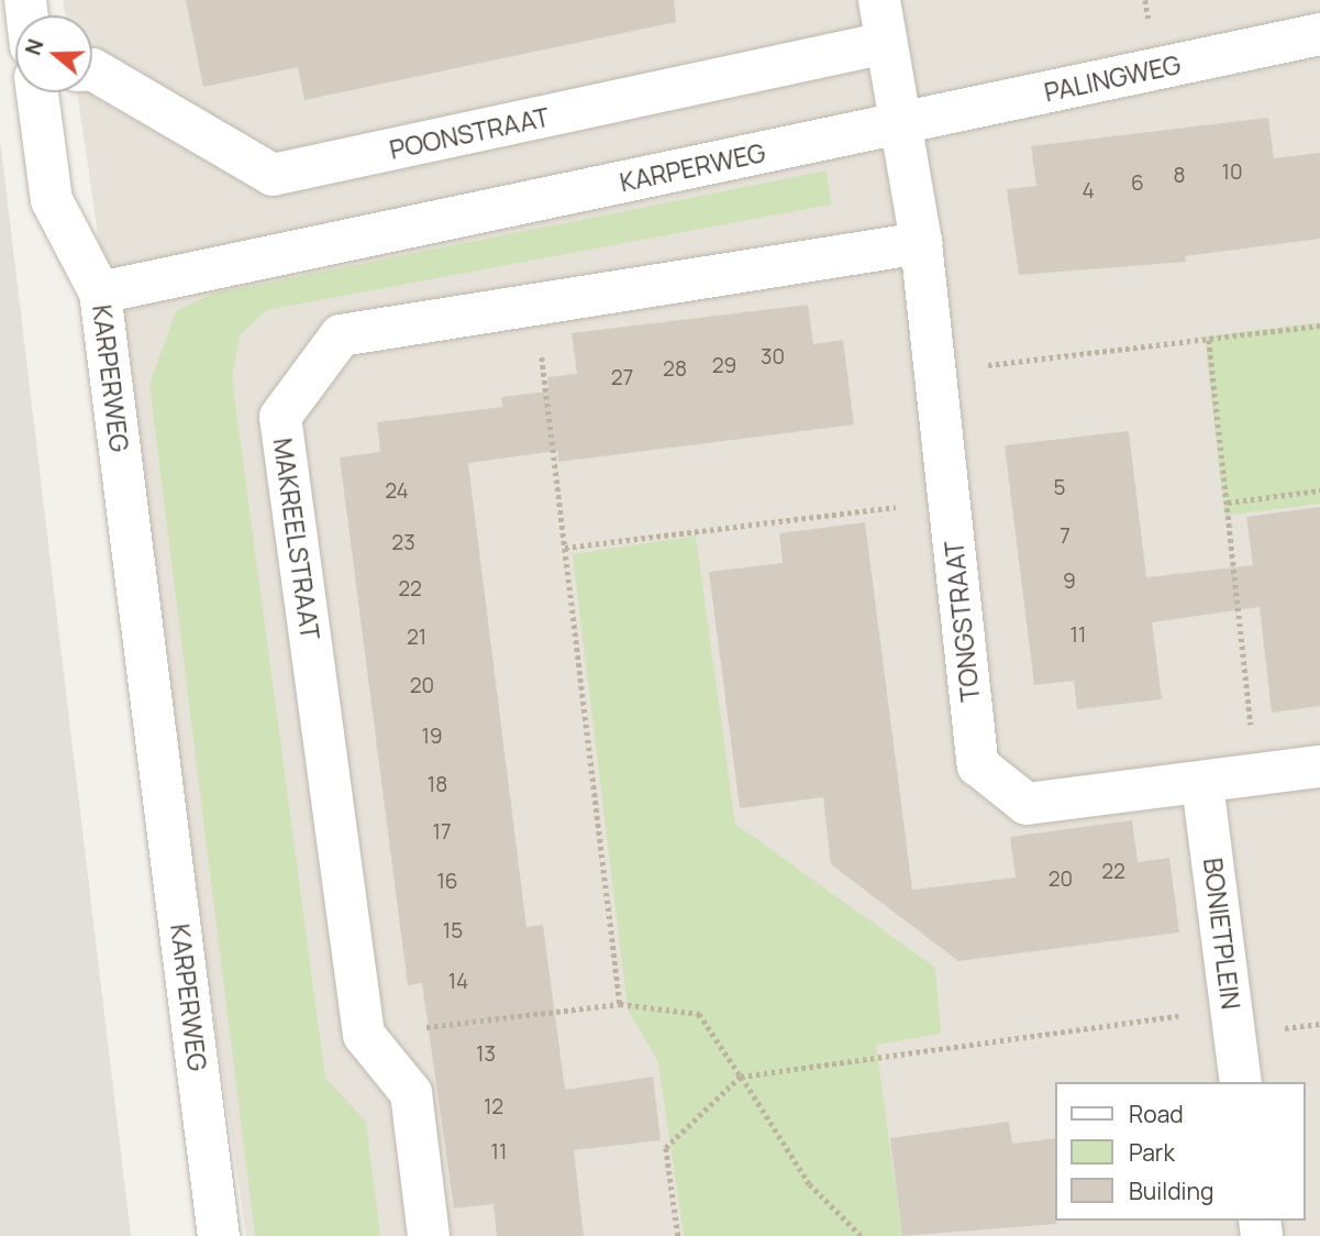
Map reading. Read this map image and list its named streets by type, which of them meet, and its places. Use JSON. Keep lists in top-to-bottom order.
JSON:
{
  "streets": {
    "street": [
      "PALINGWEG",
      "POONSTRAAT",
      "KARPERWEG",
      "MAKREELSTRAAT",
      "TONGSTRAAT",
      "BONIETPLEIN"
    ]
  },
  "crossings": [
    ["PALINGWEG", "KARPERWEG"],
    ["PALINGWEG", "TONGSTRAAT"],
    ["POONSTRAAT", "TONGSTRAAT"],
    ["KARPERWEG", "TONGSTRAAT"],
    ["MAKREELSTRAAT", "TONGSTRAAT"],
    ["TONGSTRAAT", "BONIETPLEIN"]
  ],
  "house_numbers": [
    "10",
    "8",
    "6",
    "4",
    "30",
    "29",
    "28",
    "27",
    "5",
    "24",
    "7",
    "23",
    "9",
    "22",
    "11",
    "21",
    "20",
    "19",
    "18",
    "17",
    "22",
    "20",
    "16",
    "15",
    "14",
    "13",
    "12",
    "11"
  ],
  "legend": ["Road", "Park", "Building"],
  "north": "left"
}
